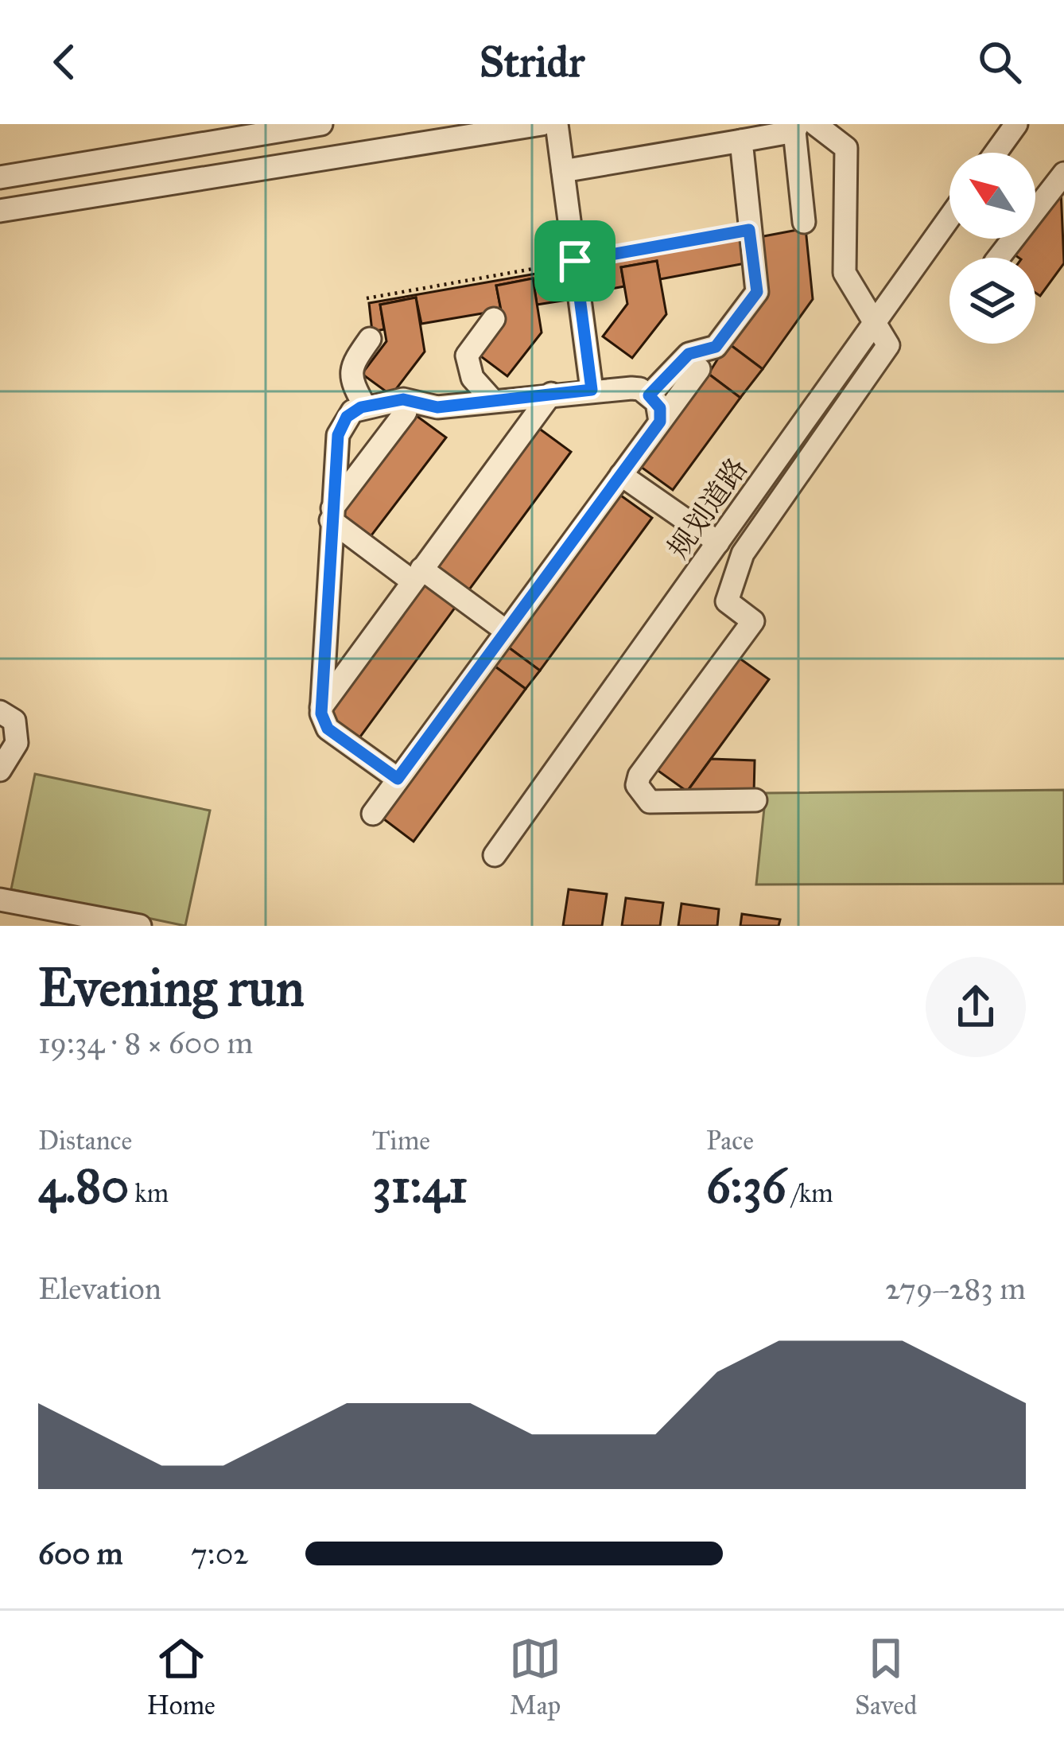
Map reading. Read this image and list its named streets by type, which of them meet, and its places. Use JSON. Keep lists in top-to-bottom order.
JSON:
{
  "streets": {
    "street": ["规划道路"]
  },
  "north": "top left",
  "page": {
    "header": "Stridr",
    "heading": ["Evening run", "19:34 · 8 × 600 m"],
    "stats": [
      ["Distance", "4.80 km"],
      ["Time", "31:41"],
      ["Pace", "6:36 /km"]
    ],
    "chart": ["Elevation", "279–283 m"],
    "list": [
      {
        "name": "600 m",
        "note": "7:02"
      }
    ],
    "tabs": ["Home", "Map", "Saved"]
  }
}
